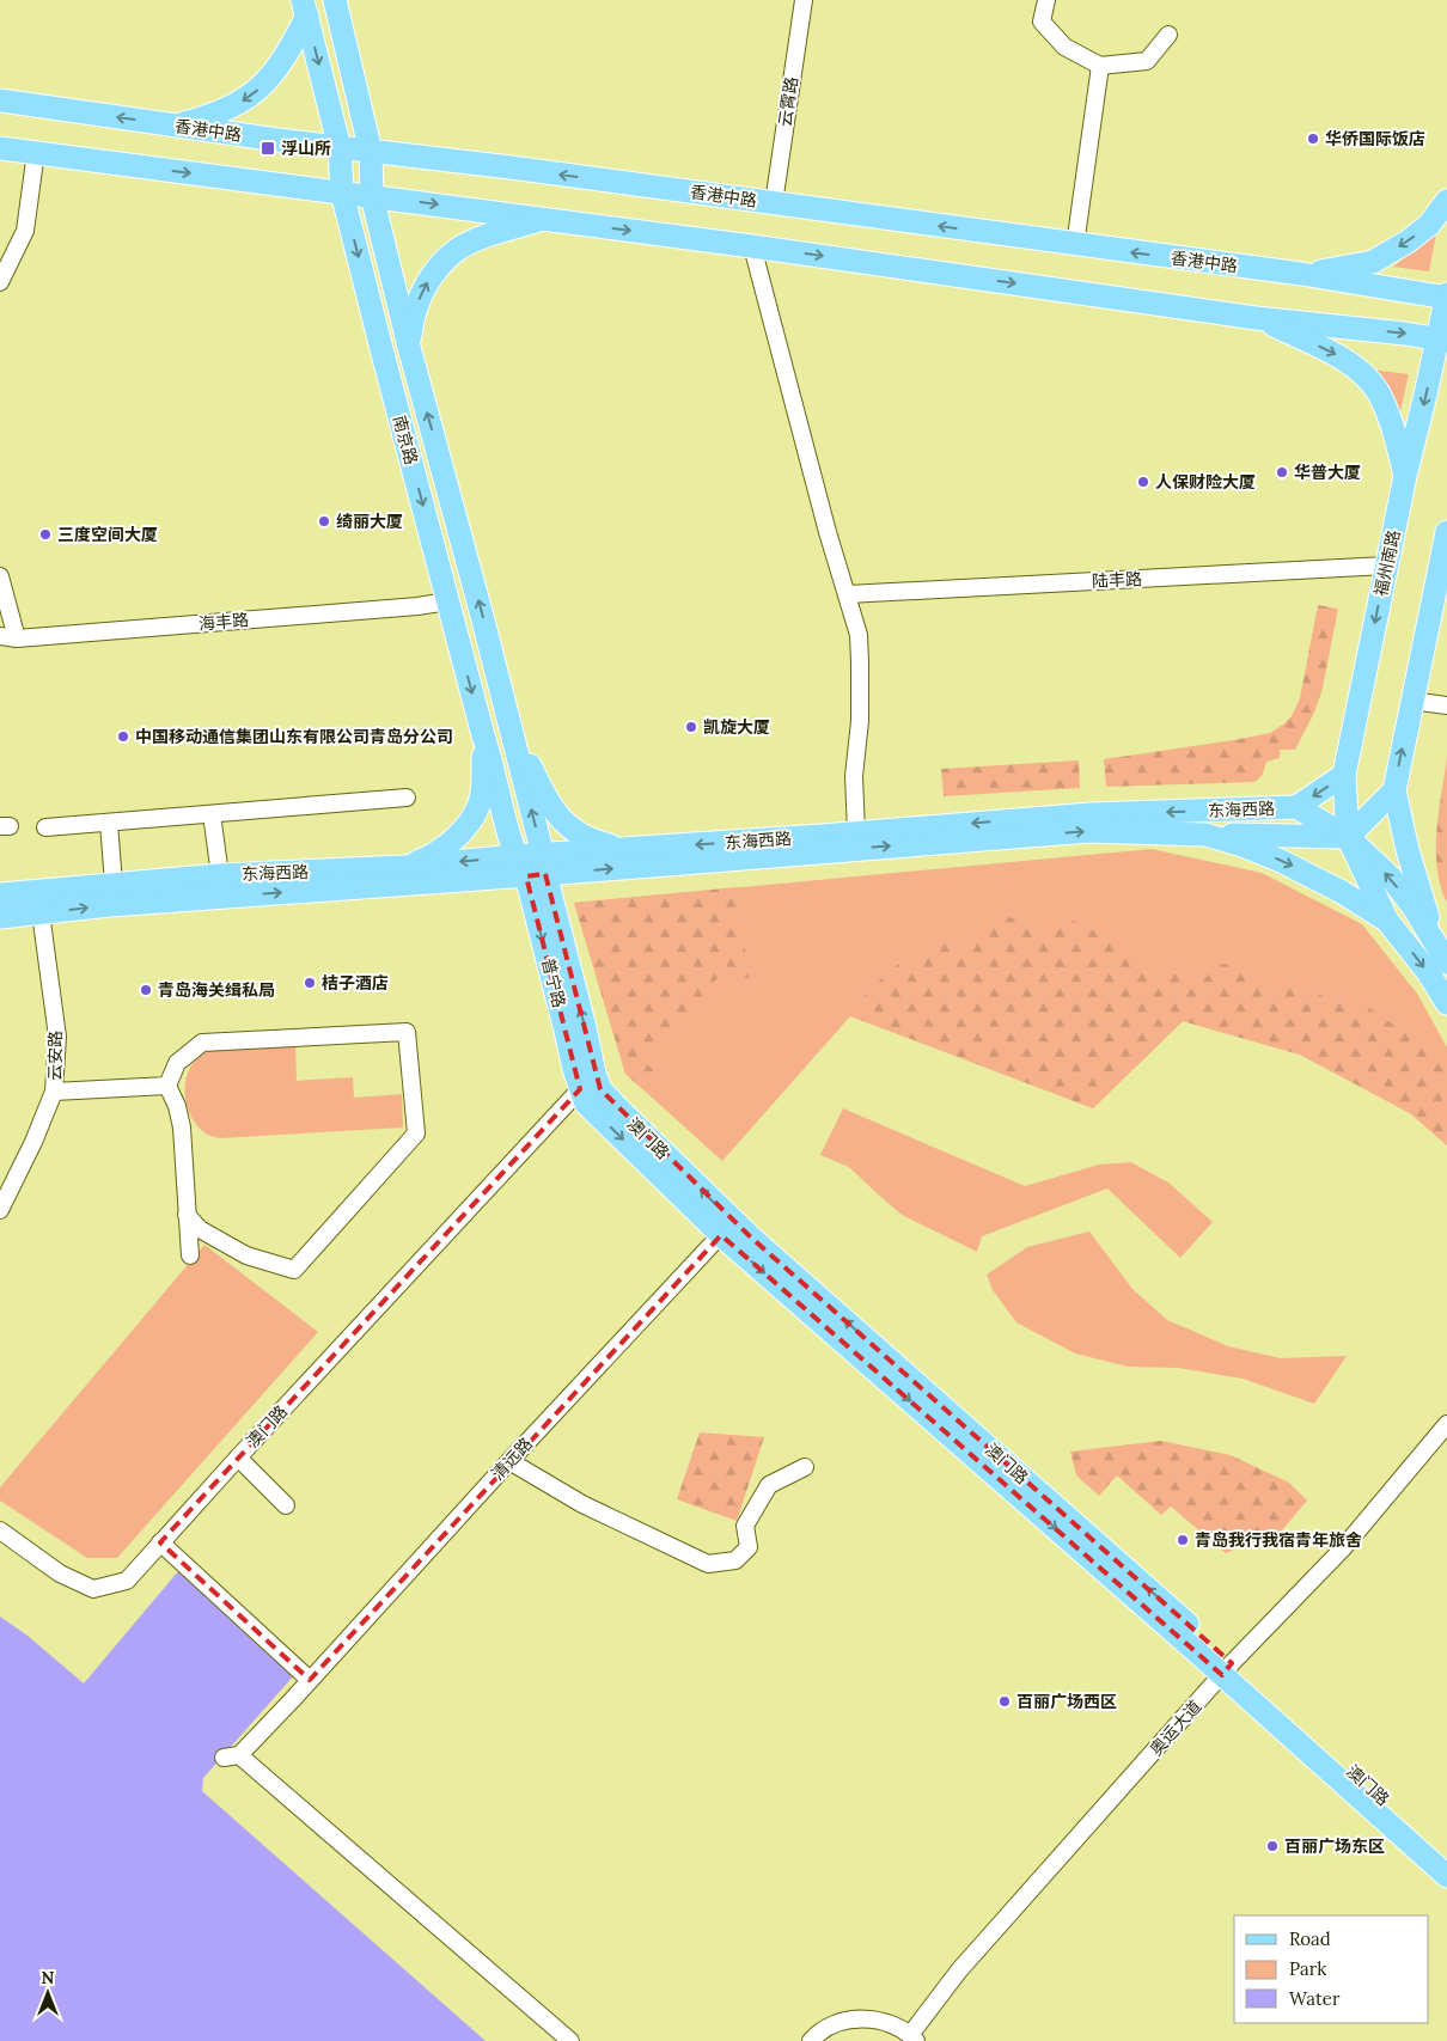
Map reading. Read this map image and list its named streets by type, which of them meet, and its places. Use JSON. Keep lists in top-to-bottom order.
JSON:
{
  "streets": {
    "main road": [
      "香港中路",
      "南京路",
      "福州南路",
      "东海西路",
      "普宁路",
      "澳门路"
    ],
    "street": [
      "云霄路",
      "陆丰路",
      "海丰路",
      "云安路",
      "清远路",
      "奥运大道"
    ]
  },
  "crossings": [
    ["云霄路", "香港中路"],
    ["香港中路", "南京路"],
    ["香港中路", "福州南路"],
    ["南京路", "海丰路"],
    ["南京路", "东海西路"],
    ["南京路", "普宁路"],
    ["福州南路", "陆丰路"],
    ["福州南路", "东海西路"],
    ["东海西路", "普宁路"],
    ["东海西路", "云安路"],
    ["普宁路", "澳门路"],
    ["澳门路", "清远路"],
    ["澳门路", "奥运大道"]
  ],
  "places": {
    "other": [
      "华侨国际饭店",
      "华普大厦",
      "人保财险大厦",
      "绮丽大厦",
      "三度空间大厦",
      "凯旋大厦",
      "中国移动通信集团山东有限公司青岛分公司",
      "桔子酒店",
      "青岛海关缉私局",
      "青岛我行我宿青年旅舍",
      "百丽广场西区",
      "百丽广场东区"
    ],
    "transit": ["浮山所"]
  },
  "legend": ["Road", "Park", "Water"],
  "north": "top"
}
